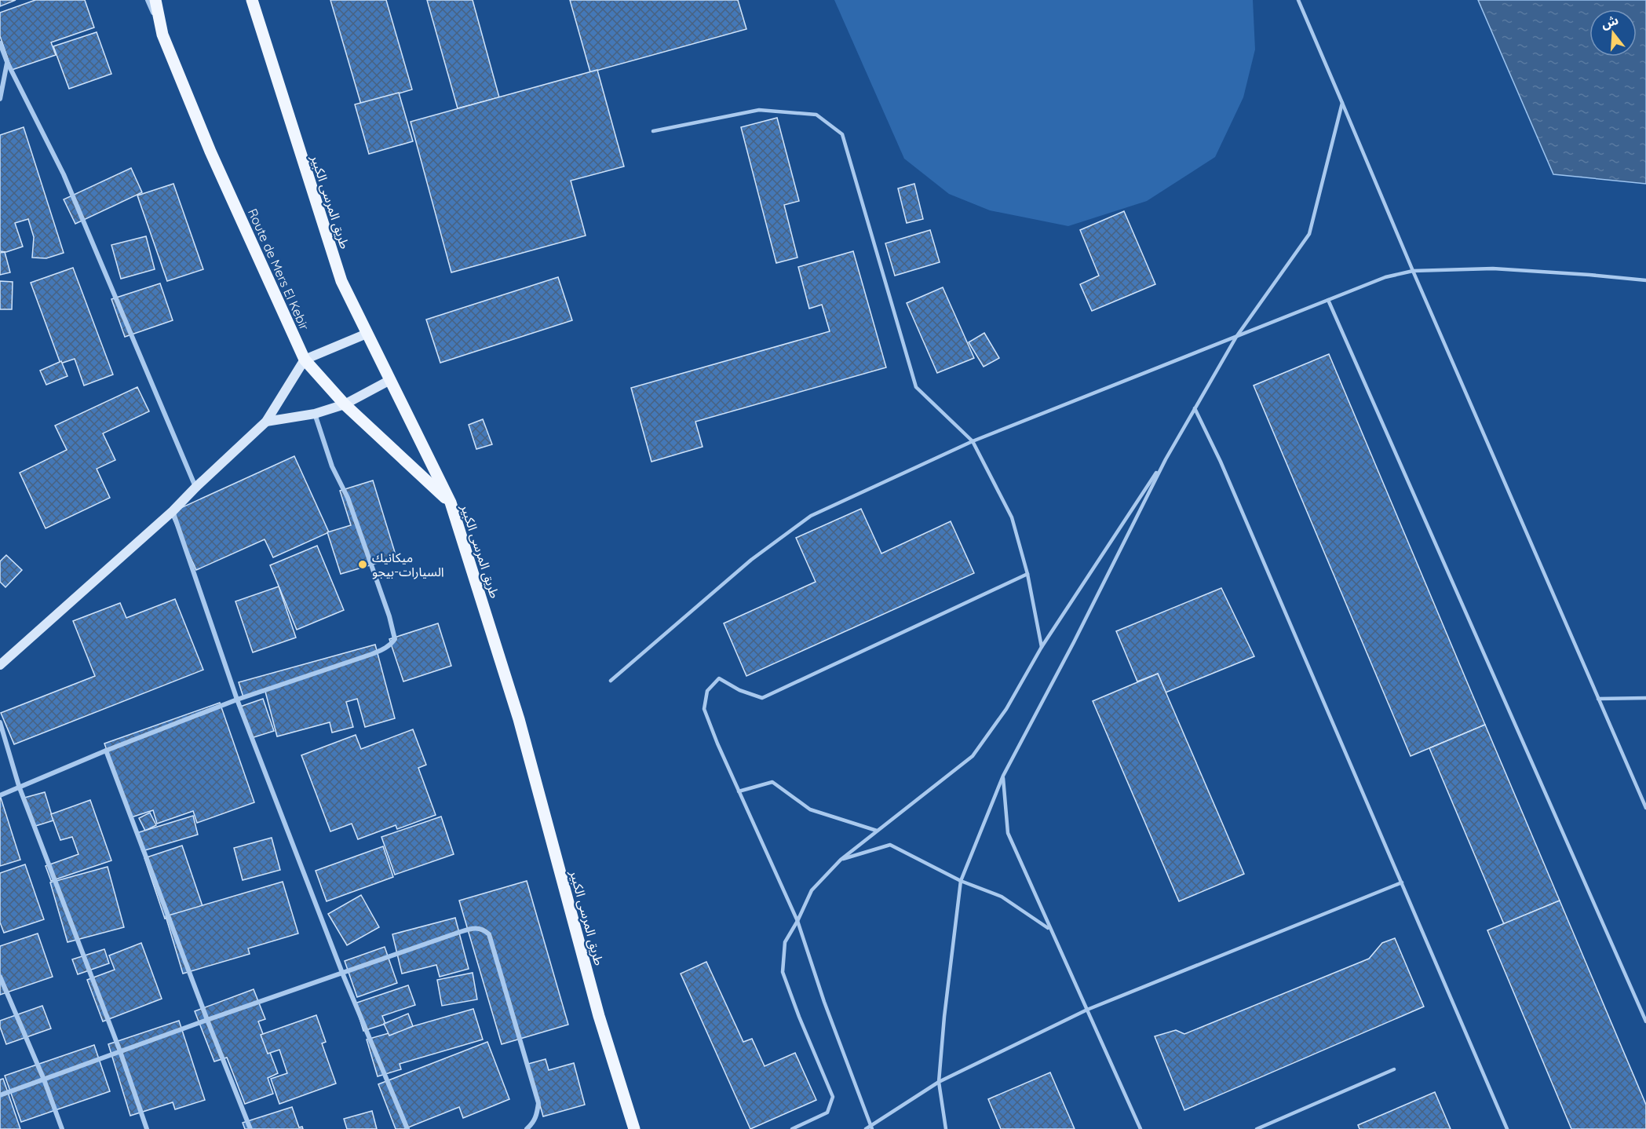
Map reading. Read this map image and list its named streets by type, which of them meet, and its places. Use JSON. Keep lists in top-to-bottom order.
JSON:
{
  "streets": {
    "main road": ["طريق المرسى الكبير", "Route de Mers El Kebir"]
  },
  "crossings": [
    ["طريق المرسى الكبير", "Route de Mers El Kebir"]
  ],
  "places": ["ميكانيك السيارات-بيجو"],
  "north": "top"
}
